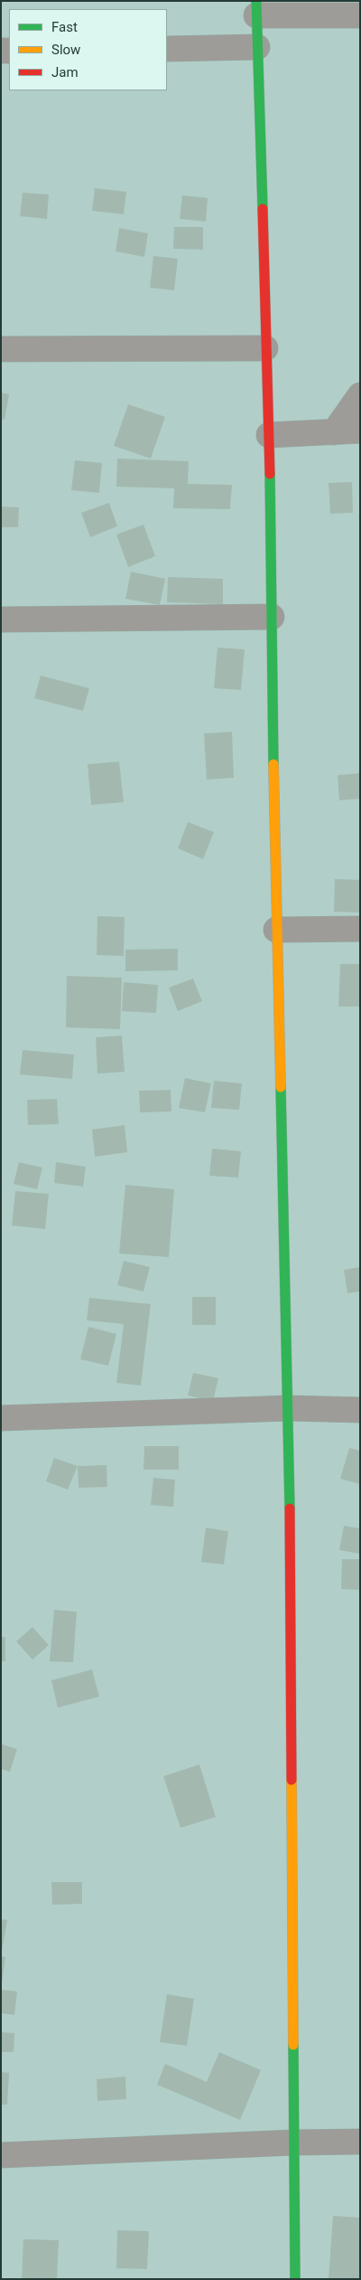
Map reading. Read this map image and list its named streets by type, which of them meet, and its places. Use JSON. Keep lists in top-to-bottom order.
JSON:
{
  "legend": ["Fast", "Slow", "Jam"]
}
